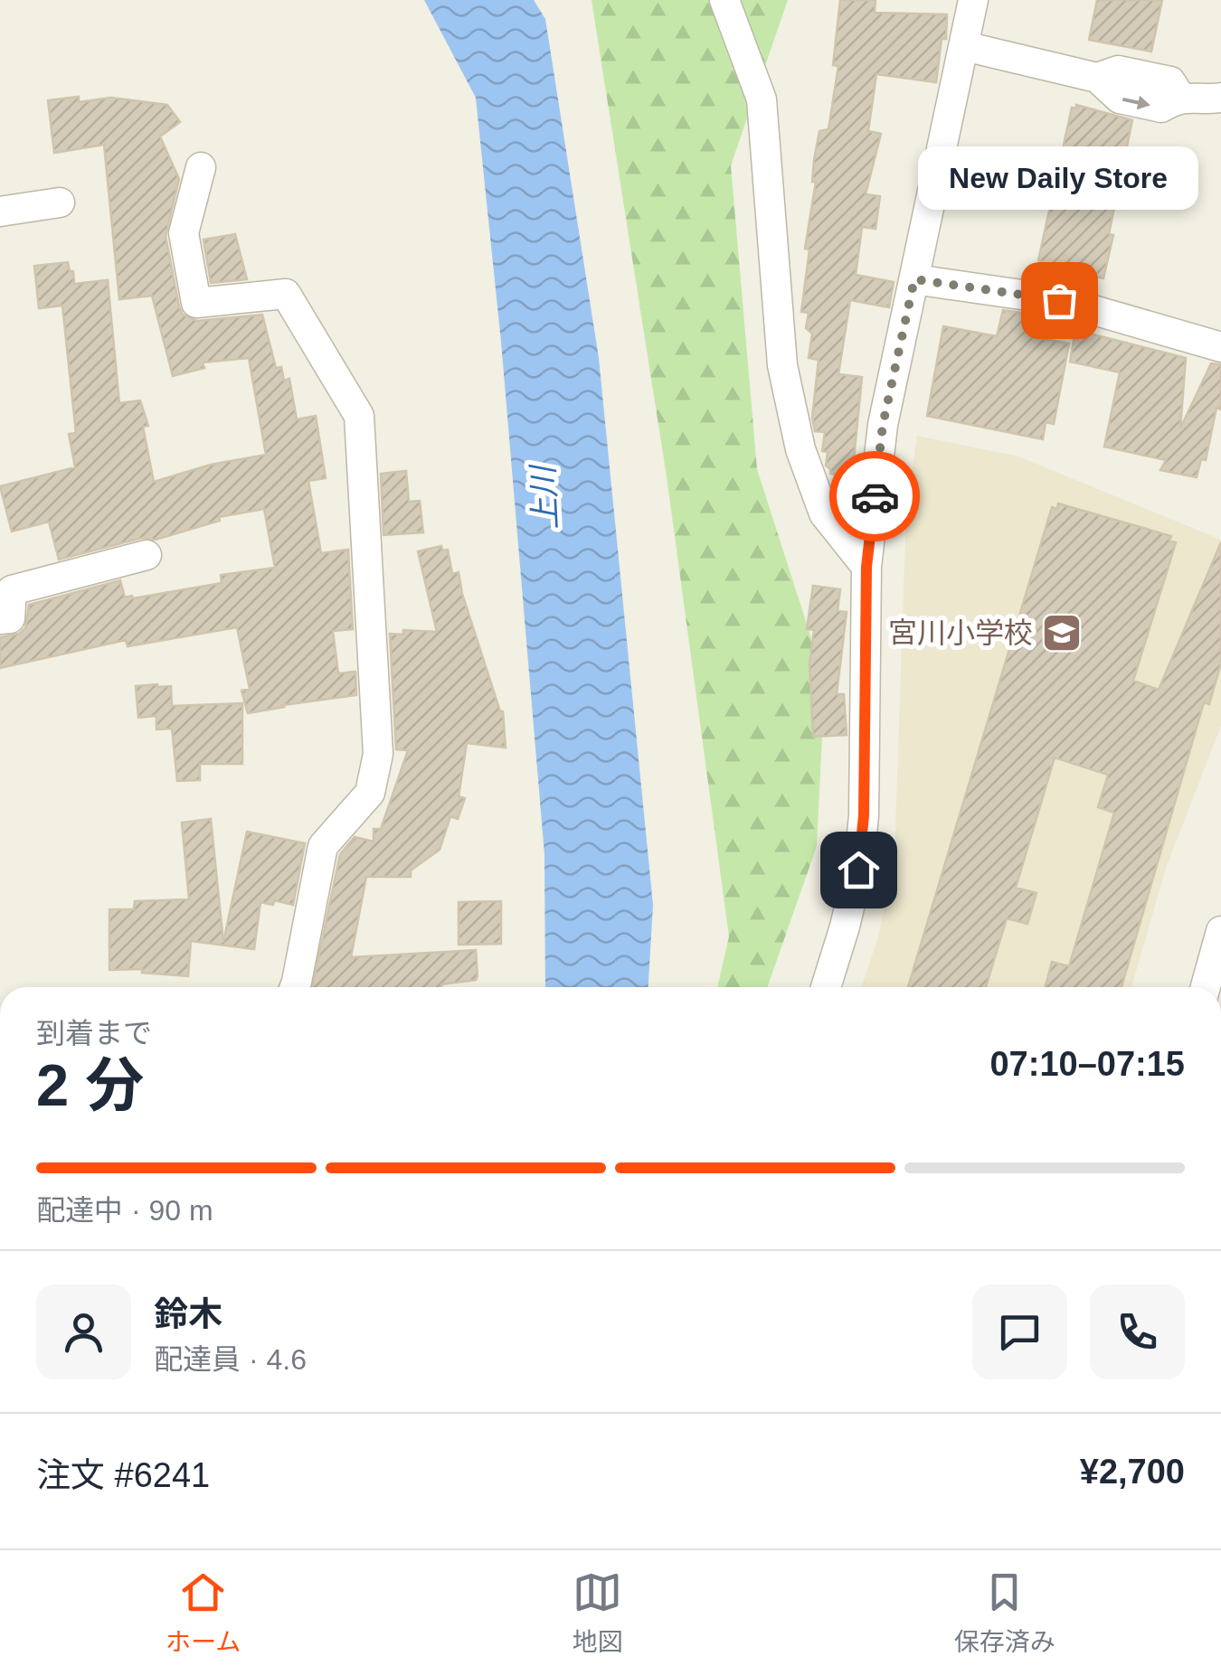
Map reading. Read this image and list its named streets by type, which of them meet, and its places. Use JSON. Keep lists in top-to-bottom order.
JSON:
{
  "water": ["上川"],
  "places": {
    "other": ["New Daily Store"],
    "school or university": ["宮川小学校"]
  },
  "page": {
    "bubble": "New Daily Store",
    "heading": ["2 分", "到着まで", "07:10–07:15"],
    "panel": [
      "鈴木",
      "配達員 · 4.6",
      "注文 #6241",
      "¥2,700"
    ],
    "bar": "配達中 · 90 m",
    "tabs": ["ホーム", "地図", "保存済み"]
  }
}
